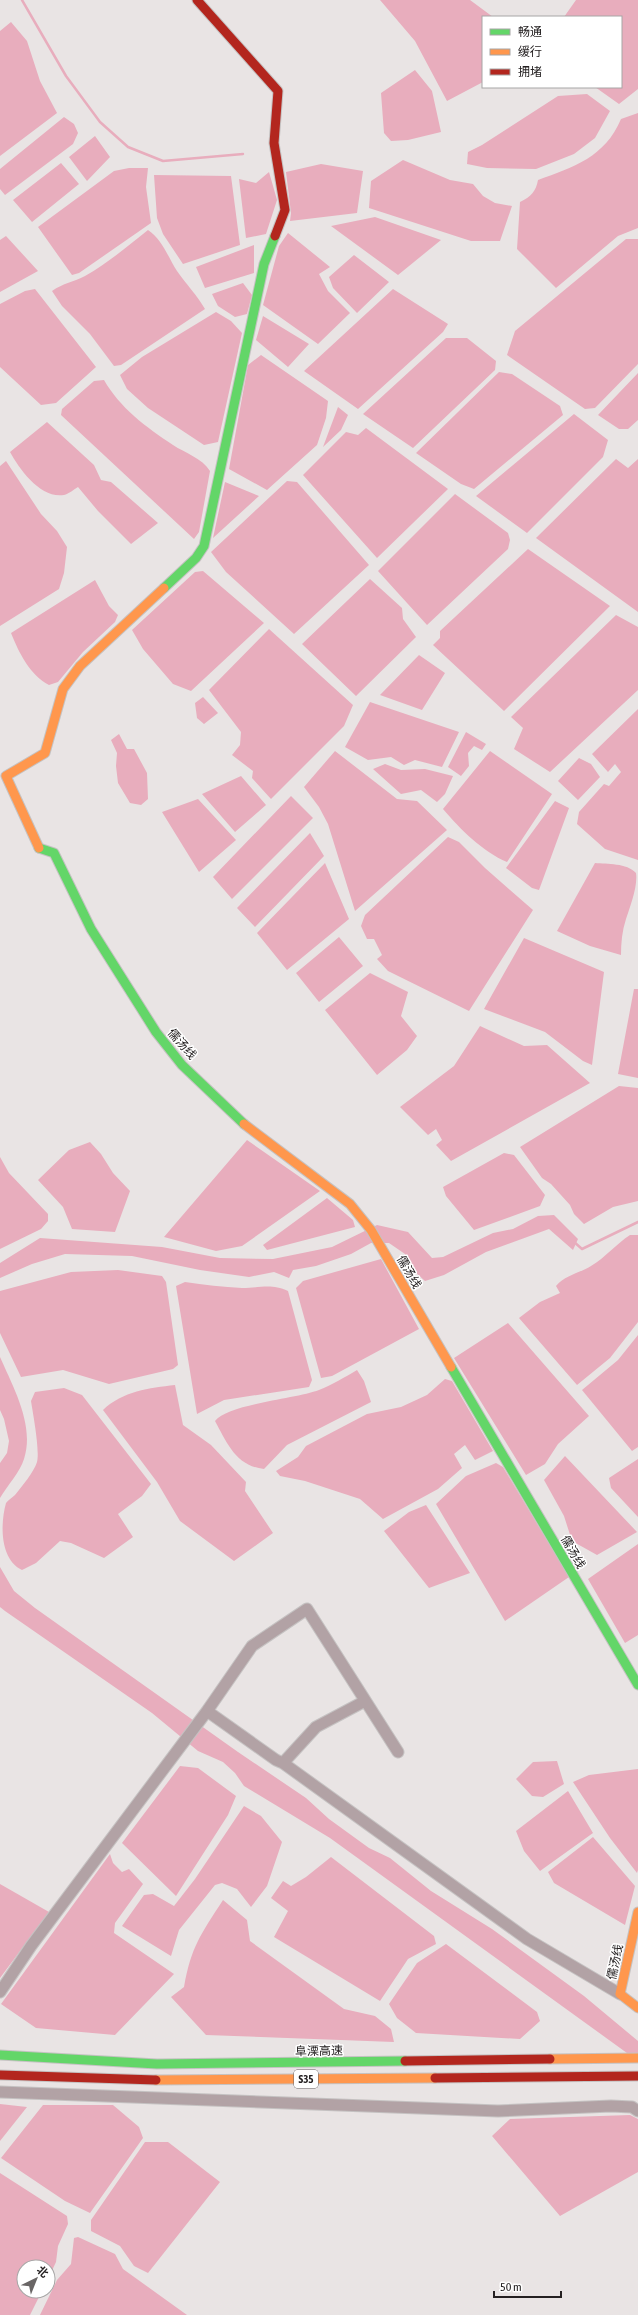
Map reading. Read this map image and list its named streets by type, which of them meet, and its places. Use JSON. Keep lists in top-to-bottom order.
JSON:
{
  "streets": {
    "main road": ["儒汤线", "阜溧高速", "S35"]
  },
  "legend": ["畅通", "缓行", "拥堵"],
  "scale_bar": "50 m",
  "north": "top right"
}
